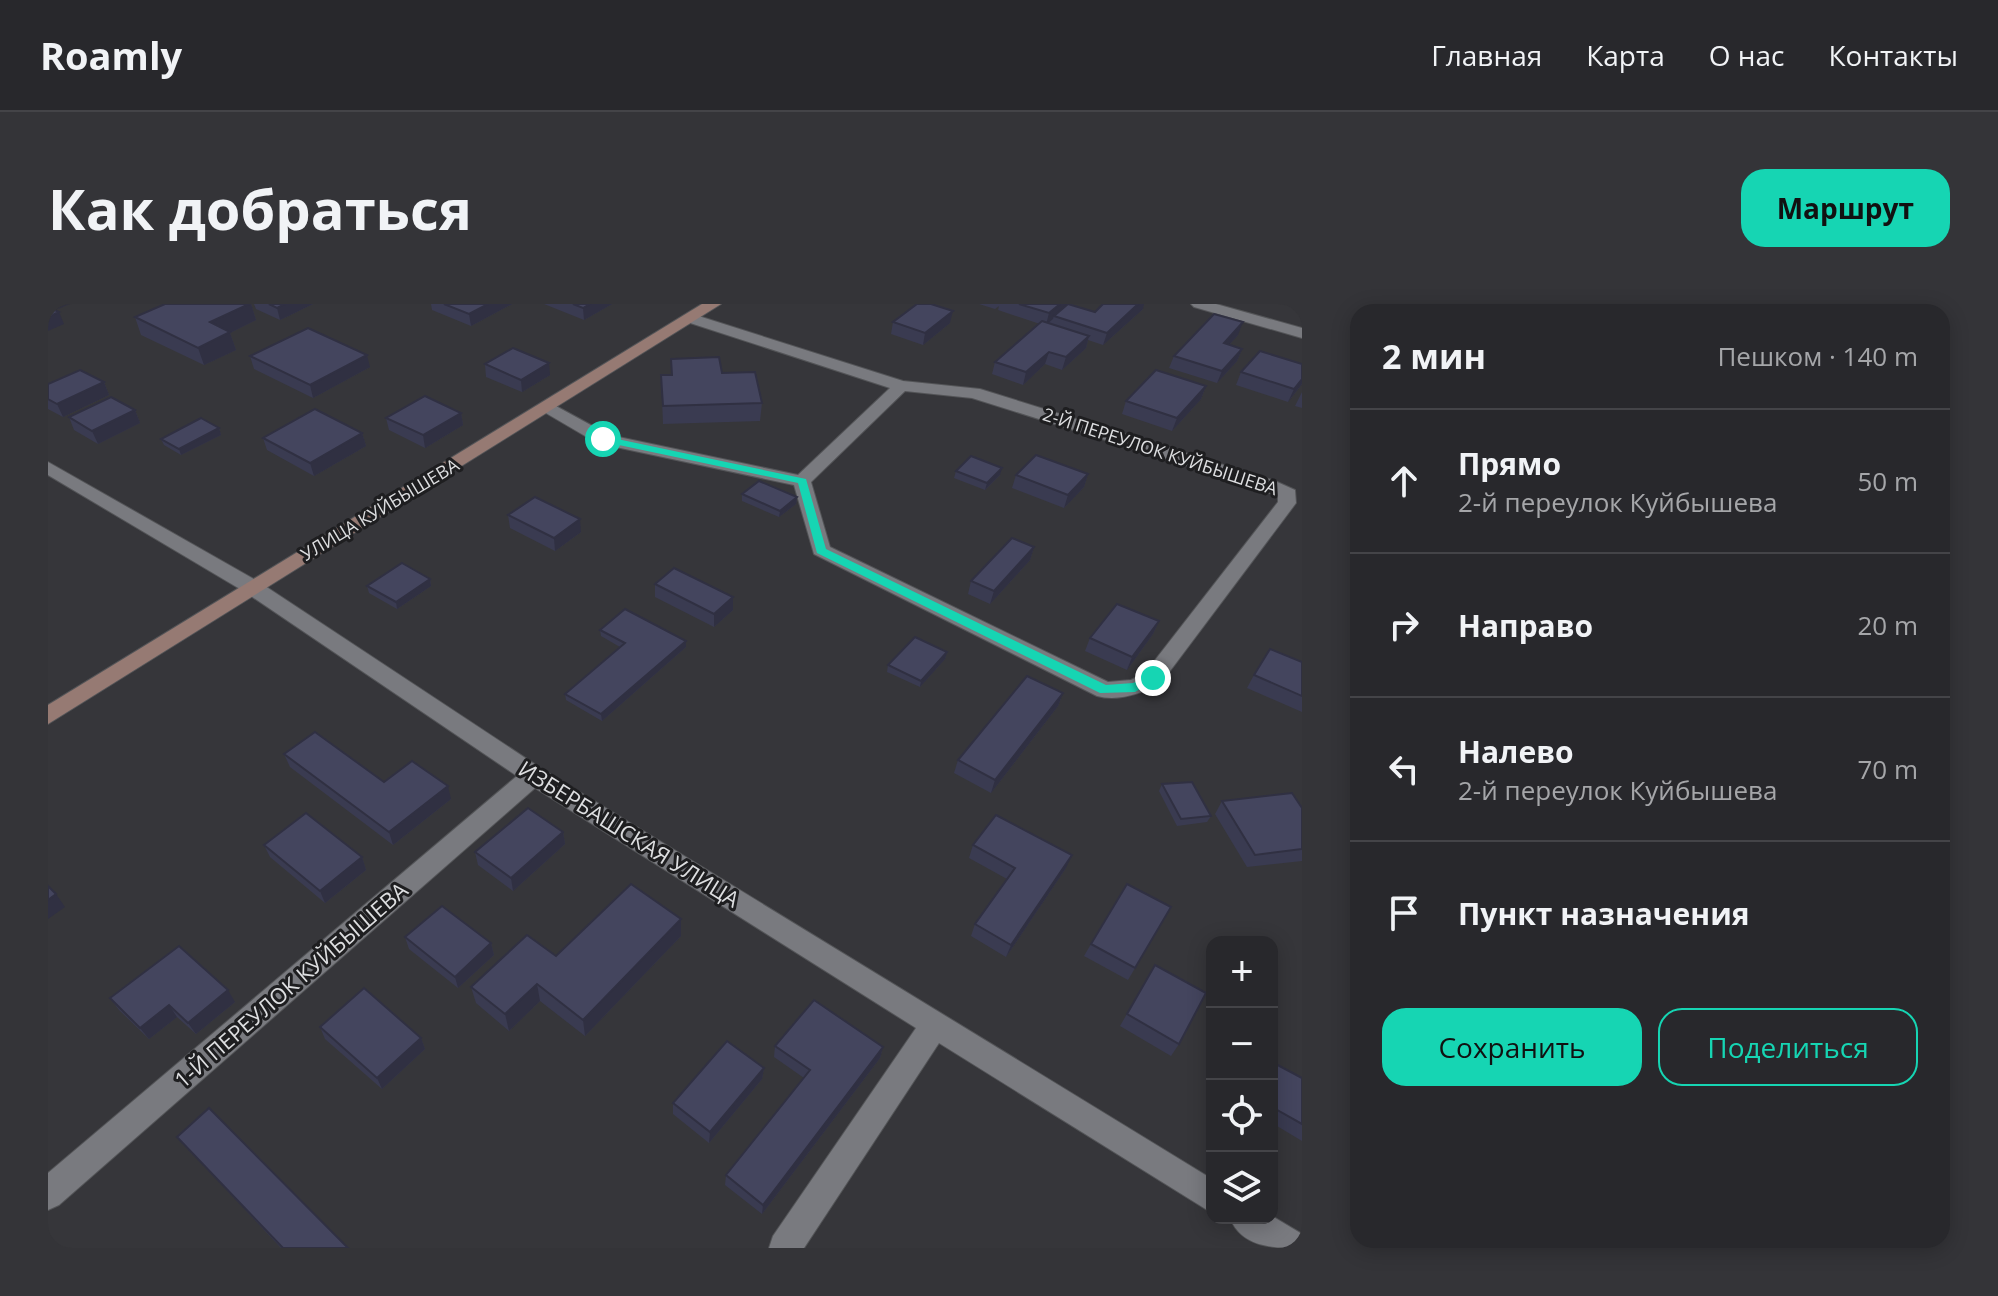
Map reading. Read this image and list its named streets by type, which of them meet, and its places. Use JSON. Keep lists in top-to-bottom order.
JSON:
{
  "streets": {
    "street": [
      "2-Й ПЕРЕУЛОК КУЙБЫШЕВА",
      "УЛИЦА КУЙБЫШЕВА",
      "ИЗБЕРБАШСКАЯ УЛИЦА",
      "1-Й ПЕРЕУЛОК КУЙБЫШЕВА"
    ]
  },
  "crossings": [
    ["2-Й ПЕРЕУЛОК КУЙБЫШЕВА", "УЛИЦА КУЙБЫШЕВА"],
    ["УЛИЦА КУЙБЫШЕВА", "ИЗБЕРБАШСКАЯ УЛИЦА"],
    ["ИЗБЕРБАШСКАЯ УЛИЦА", "1-Й ПЕРЕУЛОК КУЙБЫШЕВА"]
  ],
  "page": {
    "header": "Roamly",
    "nav": [
      "Главная",
      "Карта",
      "О нас",
      "Контакты"
    ],
    "buttons": [
      "Маршрут",
      ["Сохранить", "Поделиться"]
    ],
    "title": "Как добраться",
    "heading": ["2 мин", "Пешком · 140 m"],
    "list": [
      ["Прямо", "2-й переулок Куйбышева", "50 m"],
      ["Направо", "20 m"],
      ["Налево", "2-й переулок Куйбышева", "70 m"],
      "Пункт назначения"
    ],
    "map_buttons": ["+", "−"]
  }
}
